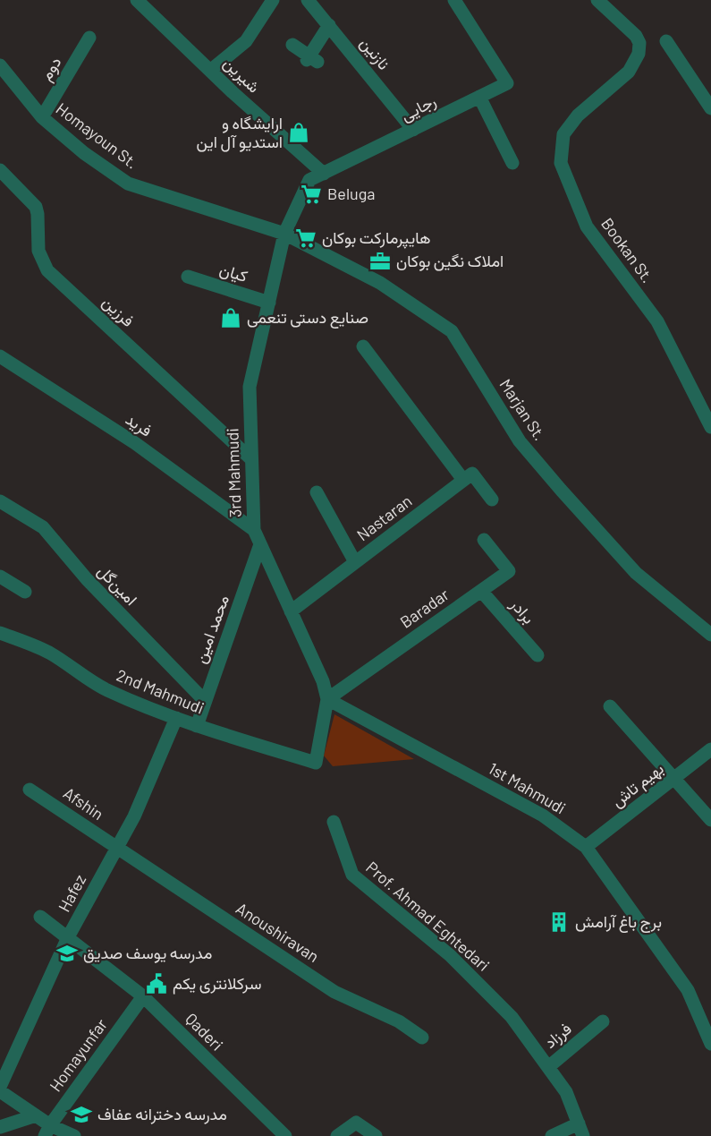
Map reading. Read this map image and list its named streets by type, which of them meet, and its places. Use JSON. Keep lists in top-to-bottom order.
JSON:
{
  "streets": {
    "street": [
      "نازنین",
      "دوم",
      "شیرین",
      "رجایی",
      "Homayoun St.",
      "Bookan St.",
      "کیان",
      "فرزین",
      "Marjan St.",
      "فرید",
      "3rd Mahmudi",
      "Nastaran",
      "امین‌گل",
      "Baradar",
      "برادر",
      "محمد امین",
      "2nd Mahmudi",
      "بهیم تاش",
      "1st Mahmudi",
      "Afshin",
      "Hafez",
      "Prof. Ahmad Eghtedari",
      "Anoushiravan",
      "Qaderi",
      "فرزاد",
      "Homayunfar"
    ]
  },
  "crossings": [
    ["نازنین", "رجایی"],
    ["دوم", "Homayoun St."],
    ["شیرین", "رجایی"],
    ["رجایی", "Homayoun St."],
    ["رجایی", "Marjan St."],
    ["رجایی", "3rd Mahmudi"],
    ["Homayoun St.", "Marjan St."],
    ["Homayoun St.", "3rd Mahmudi"],
    ["کیان", "3rd Mahmudi"],
    ["فرزین", "3rd Mahmudi"],
    ["Marjan St.", "3rd Mahmudi"],
    ["فرید", "3rd Mahmudi"],
    ["3rd Mahmudi", "Nastaran"],
    ["3rd Mahmudi", "Baradar"],
    ["3rd Mahmudi", "محمد امین"],
    ["3rd Mahmudi", "2nd Mahmudi"],
    ["3rd Mahmudi", "1st Mahmudi"],
    ["امین‌گل", "محمد امین"],
    ["Baradar", "برادر"],
    ["Baradar", "1st Mahmudi"],
    ["محمد امین", "2nd Mahmudi"],
    ["2nd Mahmudi", "Hafez"],
    ["بهیم تاش", "1st Mahmudi"],
    ["Afshin", "Hafez"],
    ["Afshin", "Anoushiravan"],
    ["Hafez", "Anoushiravan"],
    ["Hafez", "Qaderi"],
    ["Prof. Ahmad Eghtedari", "فرزاد"],
    ["Qaderi", "Homayunfar"]
  ],
  "places": {
    "shop": ["ارایشگاه و استدیو آل این", "صنایع دستی تنعمی"],
    "supermarket": ["Beluga", "هایپرمارکت بوکان"],
    "office": ["املاک نگین بوکان"],
    "building": ["برج باغ آرامش"],
    "school or university": ["مدرسه یوسف صدیق", "مدرسه دخترانه عفاف"],
    "public building": ["سرکلانتری یکم"]
  }
}
